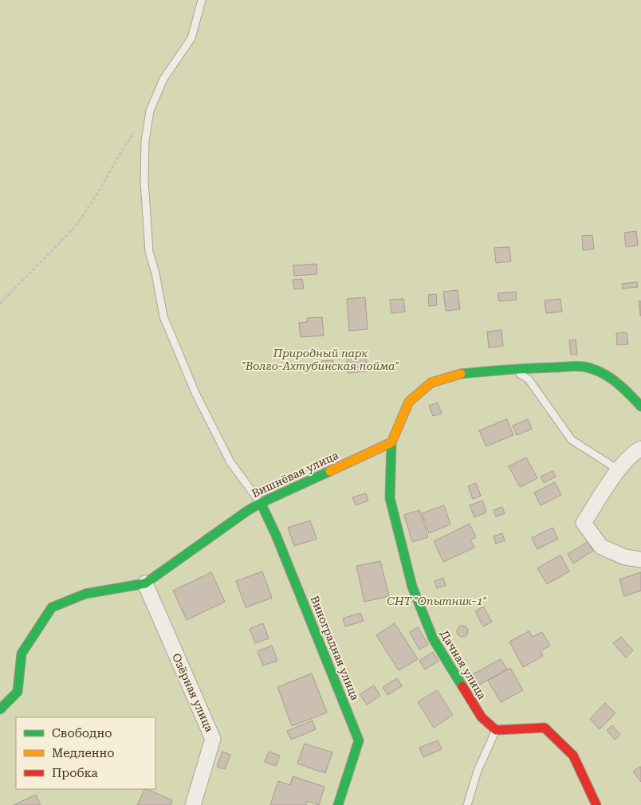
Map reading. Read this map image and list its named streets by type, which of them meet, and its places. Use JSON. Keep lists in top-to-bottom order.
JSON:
{
  "streets": {
    "street": [
      "Вишнёвая улица",
      "Виноградная улица",
      "Дачная улица",
      "Озёрная улица"
    ]
  },
  "crossings": [
    ["Вишнёвая улица", "Виноградная улица"],
    ["Вишнёвая улица", "Дачная улица"],
    ["Вишнёвая улица", "Озёрная улица"]
  ],
  "parks": ["Природный парк \"Волго-Ахтубинская пойма\"", "СНТ \"Опытник-1\""],
  "legend": ["Свободно", "Медленно", "Пробка"]
}
